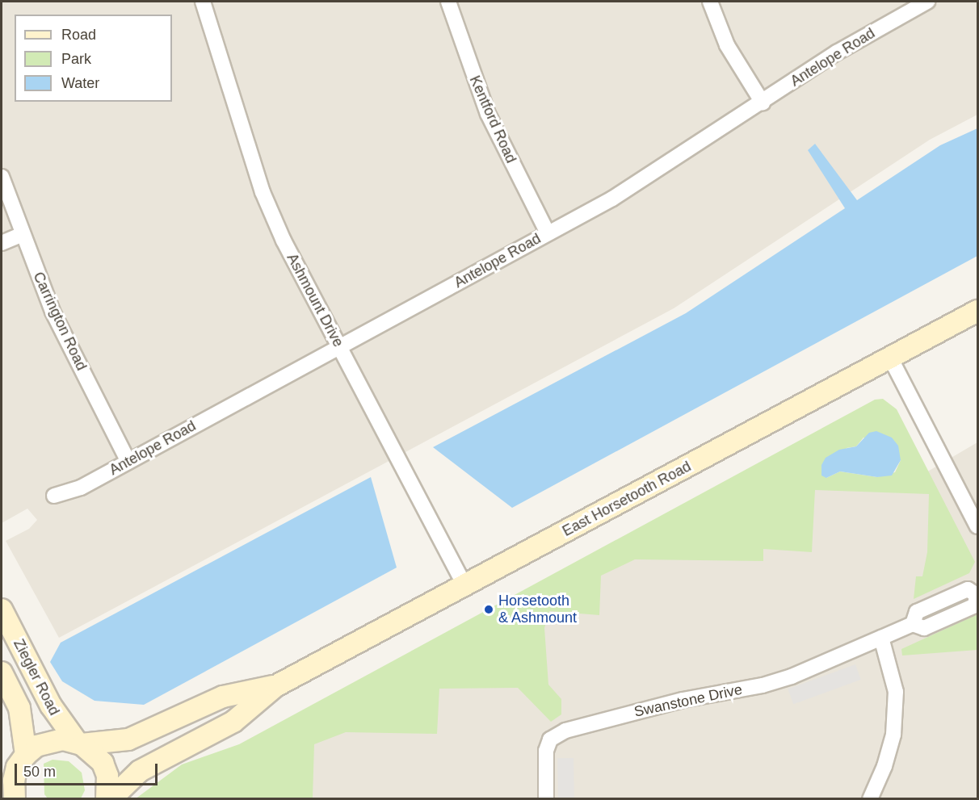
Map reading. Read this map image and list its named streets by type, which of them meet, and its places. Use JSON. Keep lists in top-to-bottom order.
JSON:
{
  "streets": {
    "main road": ["East Horsetooth Road", "Ziegler Road"],
    "street": [
      "Antelope Road",
      "Kentford Road",
      "Ashmount Drive",
      "Carrington Road",
      "Swanstone Drive"
    ]
  },
  "crossings": [
    ["Antelope Road", "Kentford Road"],
    ["Antelope Road", "Ashmount Drive"],
    ["Antelope Road", "Carrington Road"],
    ["Ashmount Drive", "East Horsetooth Road"],
    ["East Horsetooth Road", "Ziegler Road"]
  ],
  "places": ["Horsetooth & Ashmount"],
  "legend": ["Road", "Park", "Water"],
  "scale_bar": "50 m"
}
